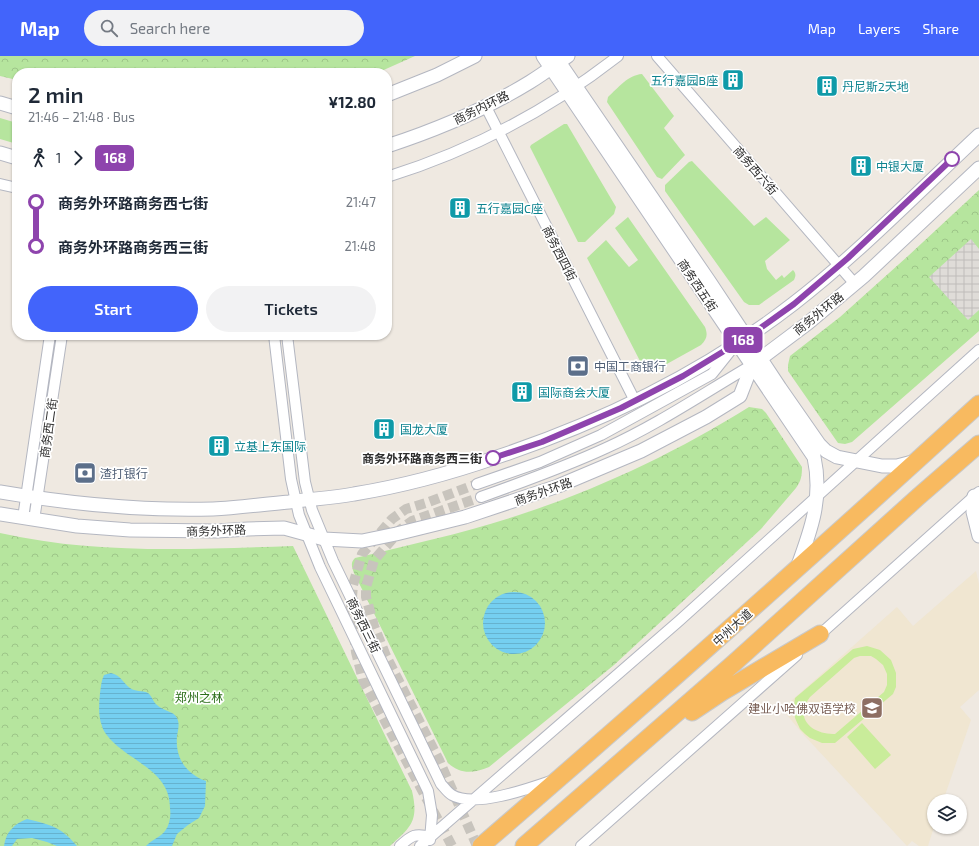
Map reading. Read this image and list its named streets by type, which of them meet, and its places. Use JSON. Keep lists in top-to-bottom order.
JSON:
{
  "streets": {
    "highway": ["中州大道"],
    "street": [
      "商务内环路",
      "商务西六街",
      "商务西四街",
      "商务西五街",
      "商务外环路",
      "商务西二街",
      "商务西三街"
    ]
  },
  "crossings": [
    ["商务内环路", "商务西四街"],
    ["商务内环路", "商务西五街"],
    ["商务西六街", "商务外环路"],
    ["商务西四街", "商务外环路"],
    ["商务西五街", "商务外环路"],
    ["商务西五街", "中州大道"],
    ["商务外环路", "商务西二街"],
    ["商务外环路", "商务西三街"],
    ["商务西三街", "中州大道"]
  ],
  "parks": ["郑州之林"],
  "places": {
    "building": [
      "五行嘉园B座",
      "丹尼斯2天地",
      "中银大厦",
      "五行嘉园C座",
      "国际商会大厦",
      "国龙大厦",
      "立基上东国际"
    ],
    "bank": ["中国工商银行", "渣打银行"],
    "other": ["商务外环路商务西三街"],
    "school or university": ["建业小哈佛双语学校"]
  },
  "lines": ["bus line 168"],
  "page": {
    "header": "Map",
    "search": "Search here",
    "nav": ["Map", "Layers", "Share"],
    "on_map": "168",
    "heading": ["2 min", "21:46 – 21:48 · Bus", "¥12.80"],
    "legs": ["1", "168"],
    "list": [
      {
        "name": "商务外环路商务西七街",
        "value": "21:47"
      },
      {
        "name": "商务外环路商务西三街",
        "value": "21:48"
      }
    ],
    "buttons": ["Start", "Tickets"]
  }
}
